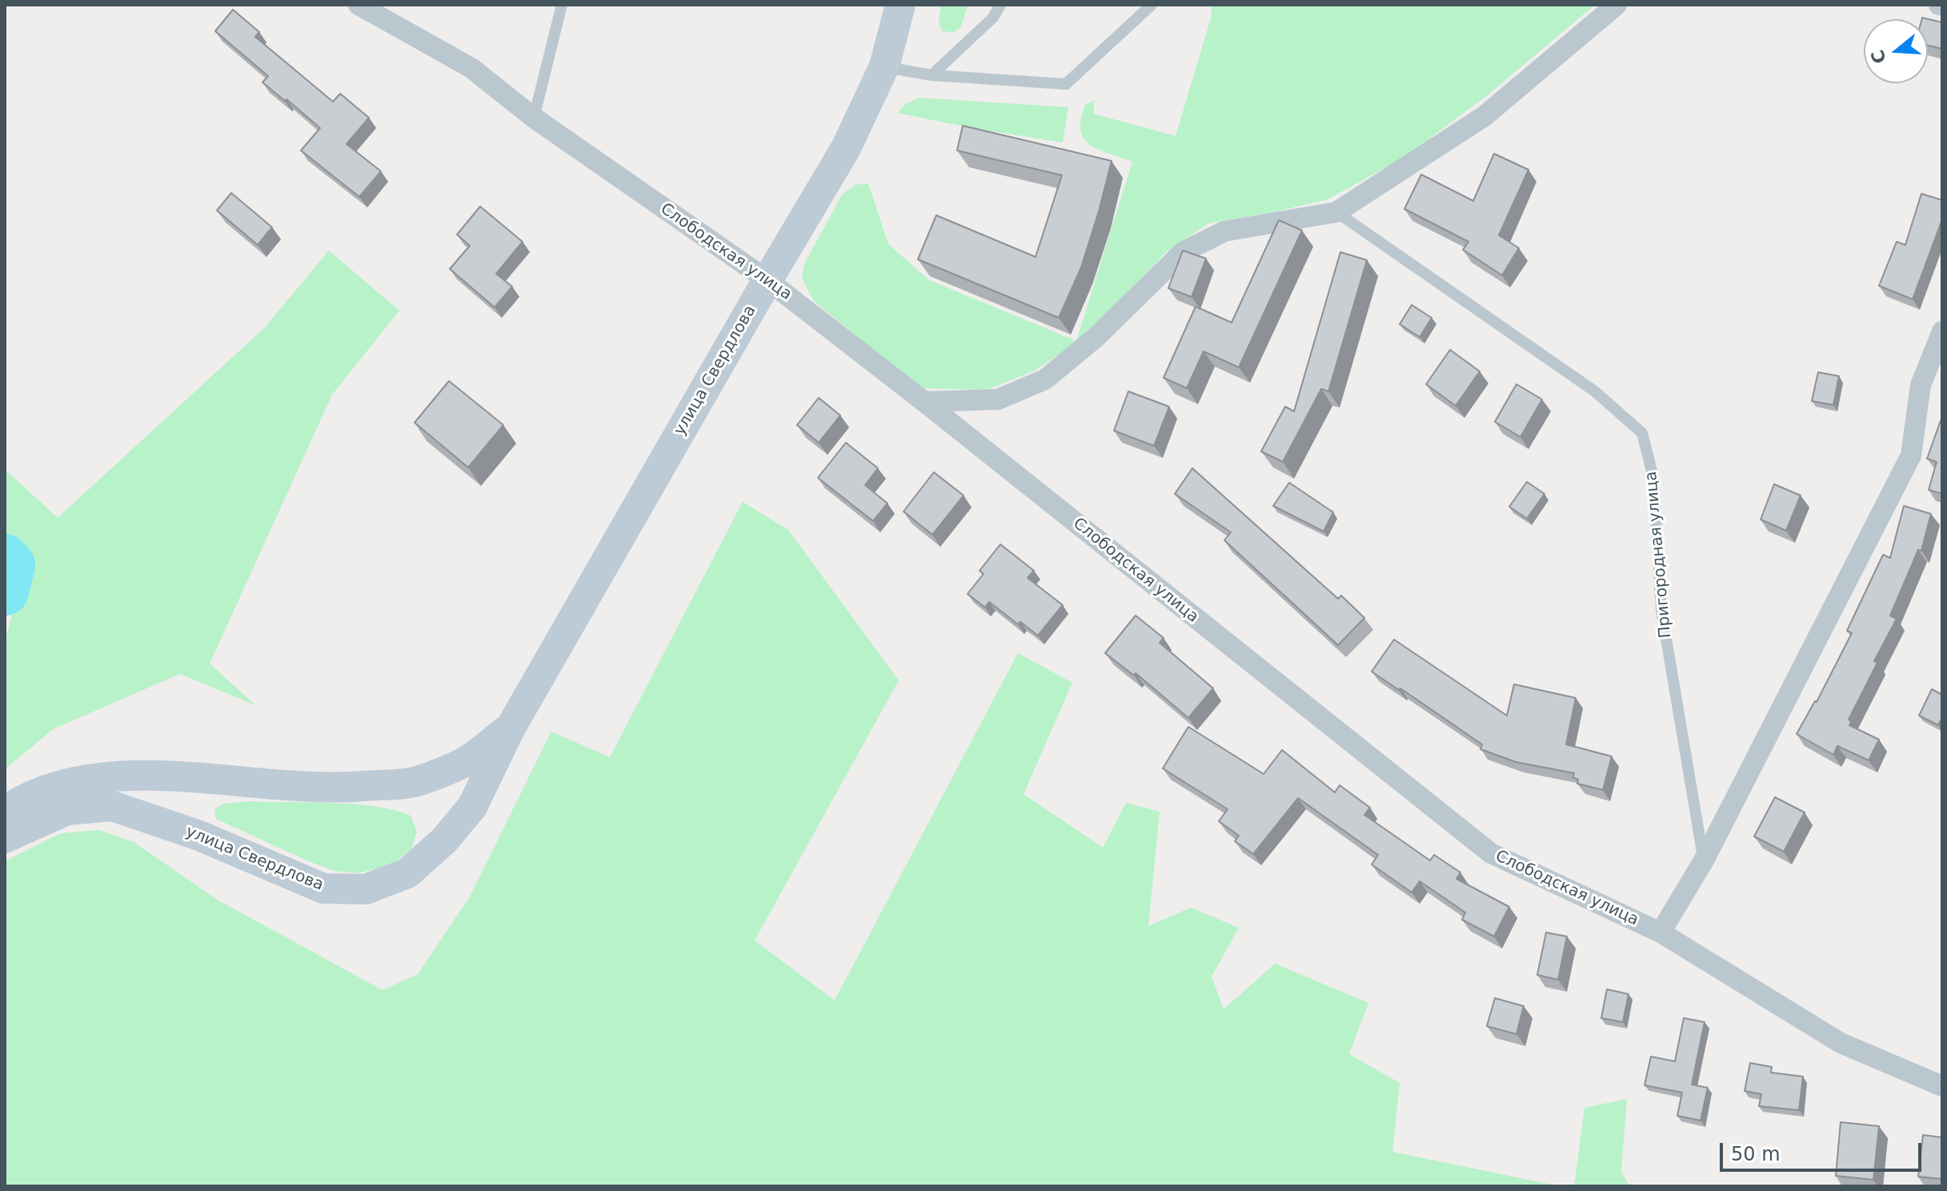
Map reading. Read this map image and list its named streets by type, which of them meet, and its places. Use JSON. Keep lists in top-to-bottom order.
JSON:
{
  "streets": {
    "main road": ["улица Свердлова"],
    "street": ["Слободская улица"],
    "lane": ["Пригородная улица"]
  },
  "crossings": [
    ["Слободская улица", "улица Свердлова"]
  ],
  "scale_bar": "50 m",
  "north": "left"
}
